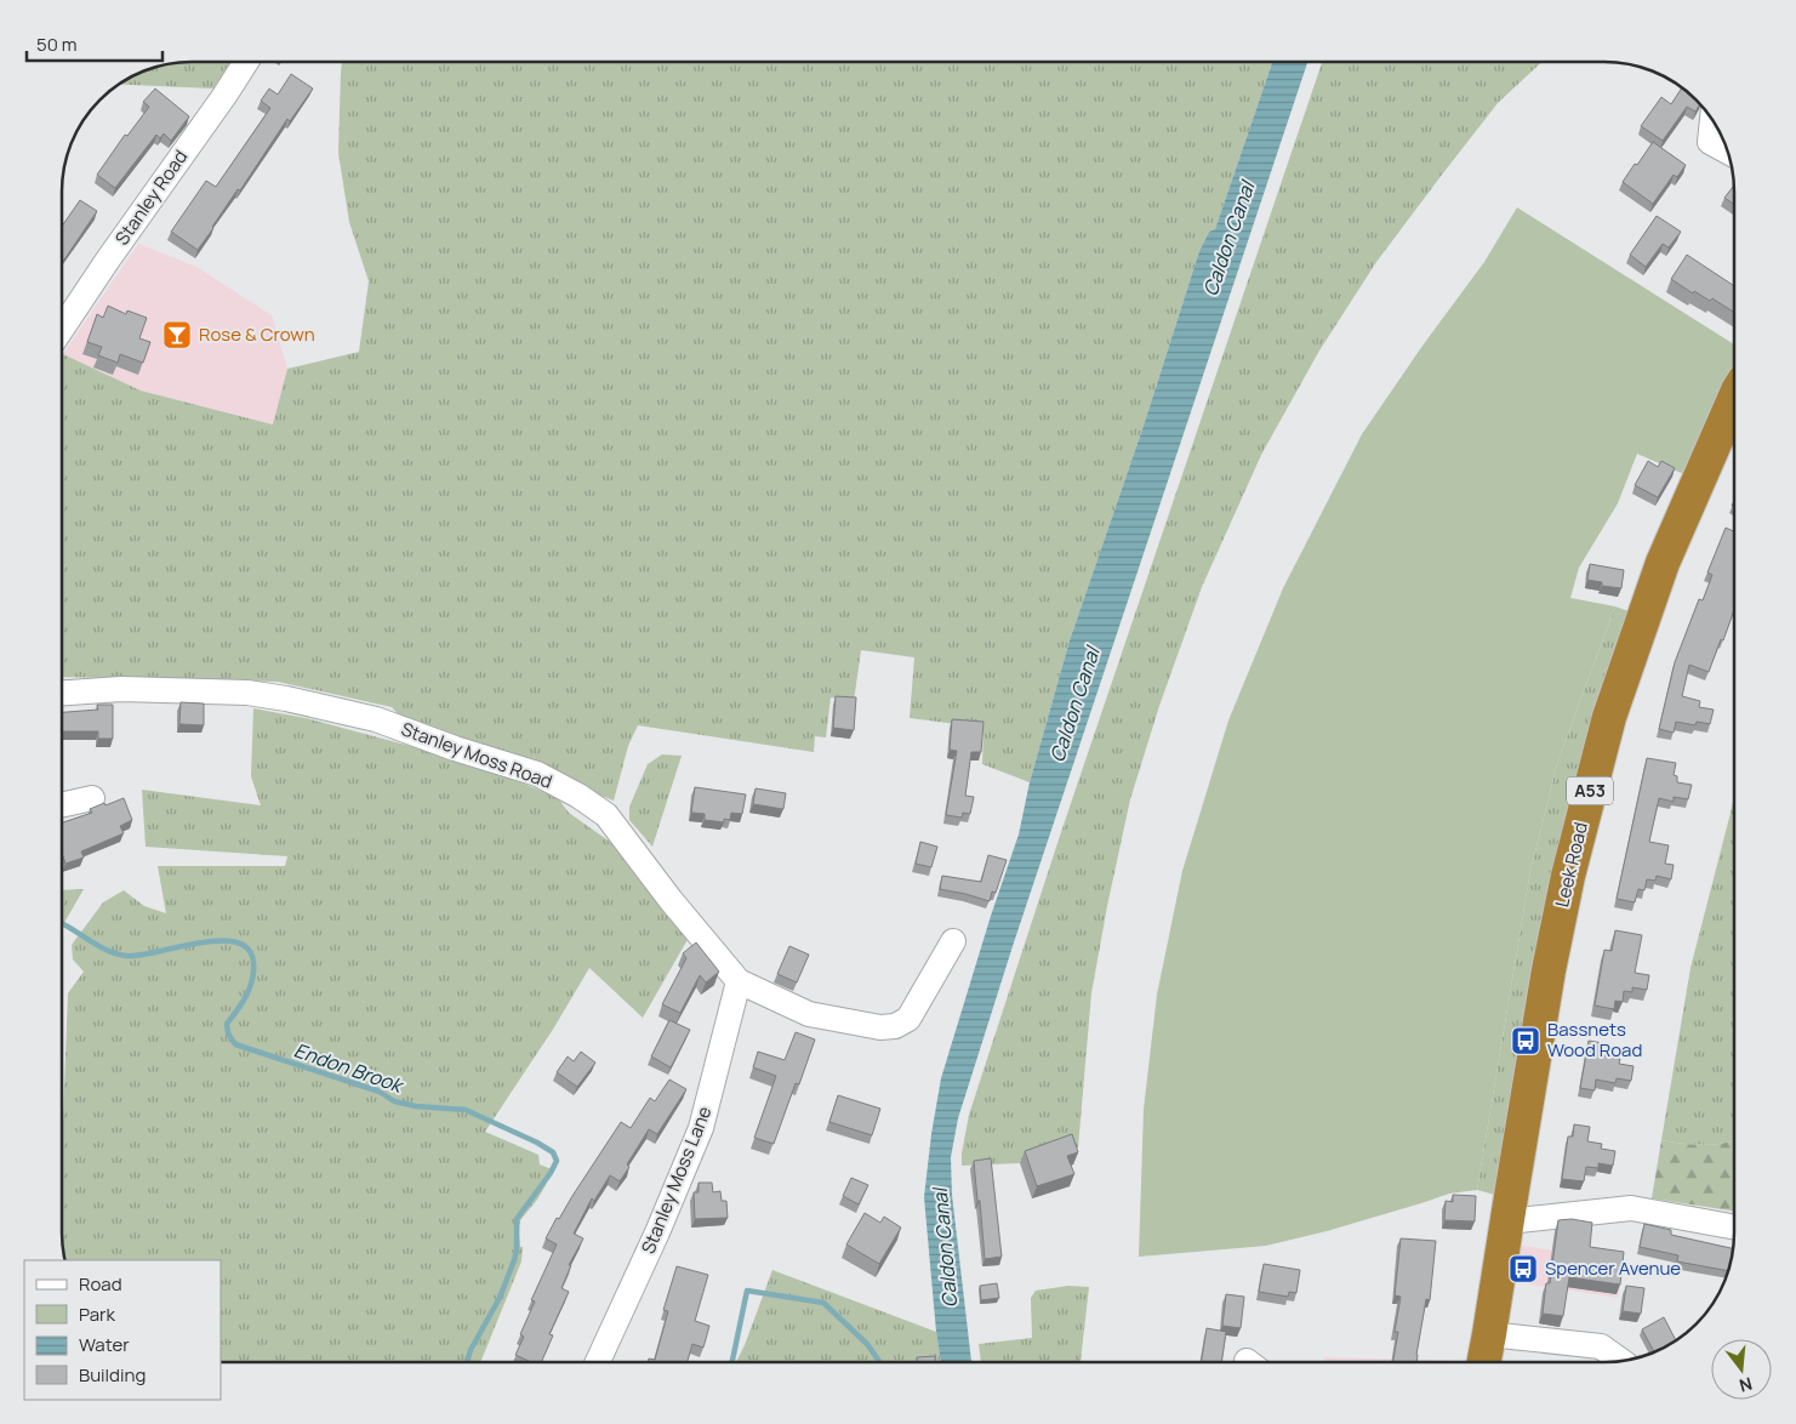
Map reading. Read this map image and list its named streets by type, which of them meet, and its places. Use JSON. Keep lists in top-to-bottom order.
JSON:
{
  "streets": {
    "highway": ["A53", "Leek Road"],
    "street": ["Stanley Road", "Stanley Moss Road", "Stanley Moss Lane"]
  },
  "crossings": [
    ["Stanley Moss Road", "Stanley Moss Lane"]
  ],
  "water": ["Caldon Canal", "Endon Brook"],
  "places": {
    "bar": ["Rose & Crown"],
    "bus stop": ["Bassnets Wood Road", "Spencer Avenue"]
  },
  "legend": [
    "Road",
    "Park",
    "Water",
    "Building"
  ],
  "scale_bar": "50 m",
  "north": "bottom"
}
